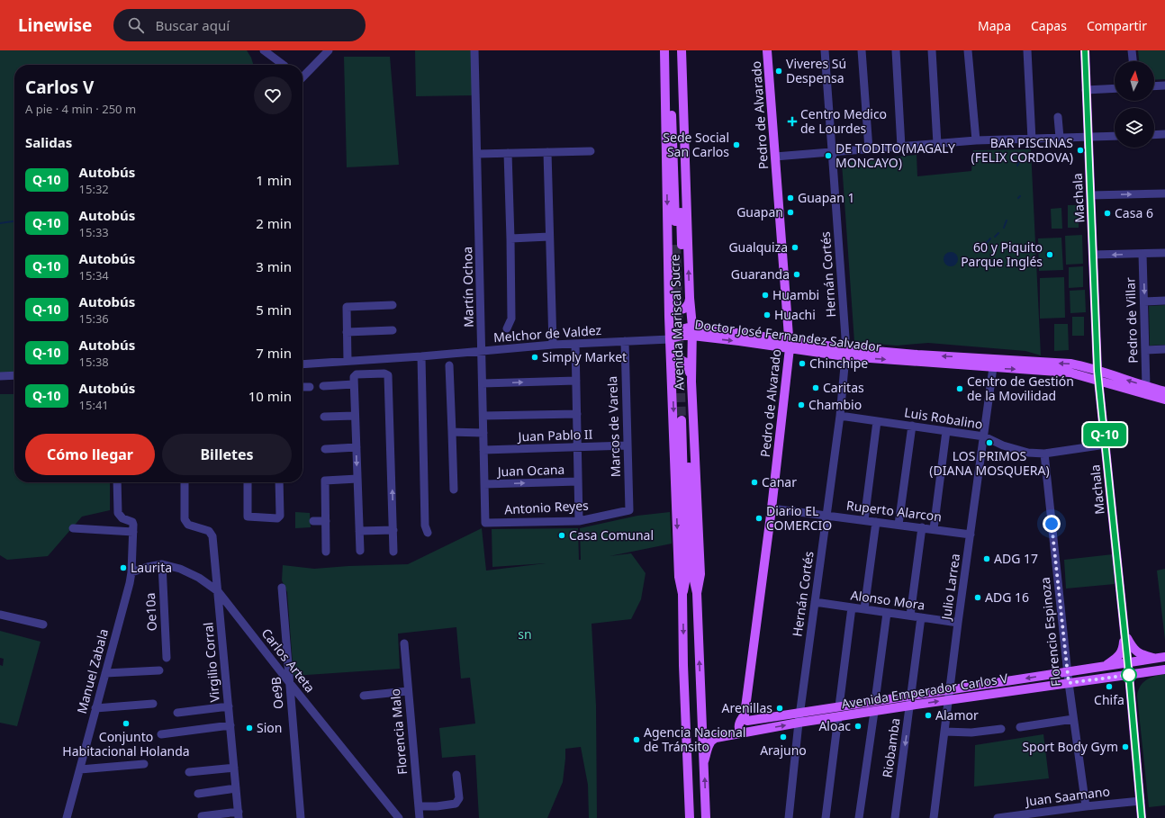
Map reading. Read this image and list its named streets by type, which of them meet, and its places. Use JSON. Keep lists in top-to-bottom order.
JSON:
{
  "streets": {
    "main road": [
      "Pedro de Alvarado",
      "Machala",
      "Avenida Mariscal Sucre",
      "Doctor José Fernandez Salvador",
      "Avenida Emperador Carlos V"
    ],
    "street": [
      "Hernán Cortés",
      "Martín Ochoa",
      "Pedro de Villar",
      "Melchor de Valdez",
      "Luis Robalino",
      "Marcos de Varela",
      "Juan Pablo II",
      "Juan Ocana",
      "Antonio Reyes",
      "Ruperto Alarcon",
      "Julio Larrea",
      "Alonso Mora",
      "Oe10a",
      "Florencio Espinoza",
      "Carlos Arteta",
      "Virgilio Corral",
      "Manuel Zabala",
      "Oe9B",
      "Florencia Malo",
      "Riobamba",
      "Juan Saamano"
    ]
  },
  "crossings": [
    ["Pedro de Alvarado", "Doctor José Fernandez Salvador"],
    ["Pedro de Alvarado", "Ruperto Alarcon"],
    ["Pedro de Alvarado", "Avenida Emperador Carlos V"],
    ["Machala", "Doctor José Fernandez Salvador"],
    ["Machala", "Luis Robalino"],
    ["Machala", "Avenida Emperador Carlos V"],
    ["Machala", "Juan Saamano"],
    ["Hernán Cortés", "Doctor José Fernandez Salvador"],
    ["Hernán Cortés", "Luis Robalino"],
    ["Hernán Cortés", "Ruperto Alarcon"],
    ["Hernán Cortés", "Alonso Mora"],
    ["Hernán Cortés", "Avenida Emperador Carlos V"],
    ["Martín Ochoa", "Melchor de Valdez"],
    ["Martín Ochoa", "Juan Pablo II"],
    ["Martín Ochoa", "Juan Ocana"],
    ["Martín Ochoa", "Antonio Reyes"],
    ["Pedro de Villar", "Doctor José Fernandez Salvador"],
    ["Avenida Mariscal Sucre", "Melchor de Valdez"],
    ["Avenida Mariscal Sucre", "Doctor José Fernandez Salvador"],
    ["Avenida Mariscal Sucre", "Avenida Emperador Carlos V"],
    ["Melchor de Valdez", "Doctor José Fernandez Salvador"],
    ["Melchor de Valdez", "Marcos de Varela"],
    ["Doctor José Fernandez Salvador", "Julio Larrea"],
    ["Luis Robalino", "Julio Larrea"],
    ["Luis Robalino", "Florencio Espinoza"],
    ["Marcos de Varela", "Juan Pablo II"],
    ["Marcos de Varela", "Antonio Reyes"],
    ["Ruperto Alarcon", "Julio Larrea"],
    ["Julio Larrea", "Alonso Mora"],
    ["Julio Larrea", "Avenida Emperador Carlos V"],
    ["Alonso Mora", "Riobamba"],
    ["Oe10a", "Carlos Arteta"],
    ["Florencio Espinoza", "Avenida Emperador Carlos V"],
    ["Florencio Espinoza", "Juan Saamano"],
    ["Carlos Arteta", "Virgilio Corral"],
    ["Carlos Arteta", "Manuel Zabala"],
    ["Carlos Arteta", "Oe9B"],
    ["Avenida Emperador Carlos V", "Riobamba"]
  ],
  "one_way": ["Pedro de Villar"],
  "parks": ["sn"],
  "places": {
    "other": [
      "Viveres Sú Despensa",
      "Sede Social San Carlos",
      "BAR PISCINAS (FELIX CORDOVA)",
      "DE TODITO(MAGALY MONCAYO)",
      "Guapan 1",
      "Guapan",
      "Casa 6",
      "Gualquiza",
      "60 y Piquito Parque Inglés",
      "Guaranda",
      "Huambi",
      "Huachi",
      "Simply Market",
      "Chinchipe",
      "Caritas",
      "Centro de Gestión de la Movilidad",
      "Chambio",
      "LOS PRIMOS (DIANA MOSQUERA)",
      "Canar",
      "Diario EL COMERCIO",
      "Casa Comunal",
      "ADG 17",
      "Laurita",
      "ADG 16",
      "Chifa",
      "Arenillas",
      "Alamor",
      "Conjunto Habitacional Holanda",
      "Aloac",
      "Sion",
      "Arajuno",
      "Agencia Nacional de Tránsito",
      "Sport Body Gym"
    ],
    "health": ["Centro Medico de Lourdes"]
  },
  "lines": ["bus line Q-10"],
  "north": "top",
  "page": {
    "header": "Linewise",
    "search": "Buscar aquí",
    "nav": ["Mapa", "Capas", "Compartir"],
    "on_map": "Q-10",
    "heading": [
      ["Carlos V", "A pie · 4 min · 250 m"],
      "Salidas"
    ],
    "list": [
      {
        "mark": "Q-10",
        "name": "Autobús",
        "note": "15:32",
        "value": "1 min"
      },
      {
        "mark": "Q-10",
        "name": "Autobús",
        "note": "15:33",
        "value": "2 min"
      },
      {
        "mark": "Q-10",
        "name": "Autobús",
        "note": "15:34",
        "value": "3 min"
      },
      {
        "mark": "Q-10",
        "name": "Autobús",
        "note": "15:36",
        "value": "5 min"
      },
      {
        "mark": "Q-10",
        "name": "Autobús",
        "note": "15:38",
        "value": "7 min"
      },
      {
        "mark": "Q-10",
        "name": "Autobús",
        "note": "15:41",
        "value": "10 min"
      }
    ],
    "buttons": ["Cómo llegar", "Billetes"]
  }
}
